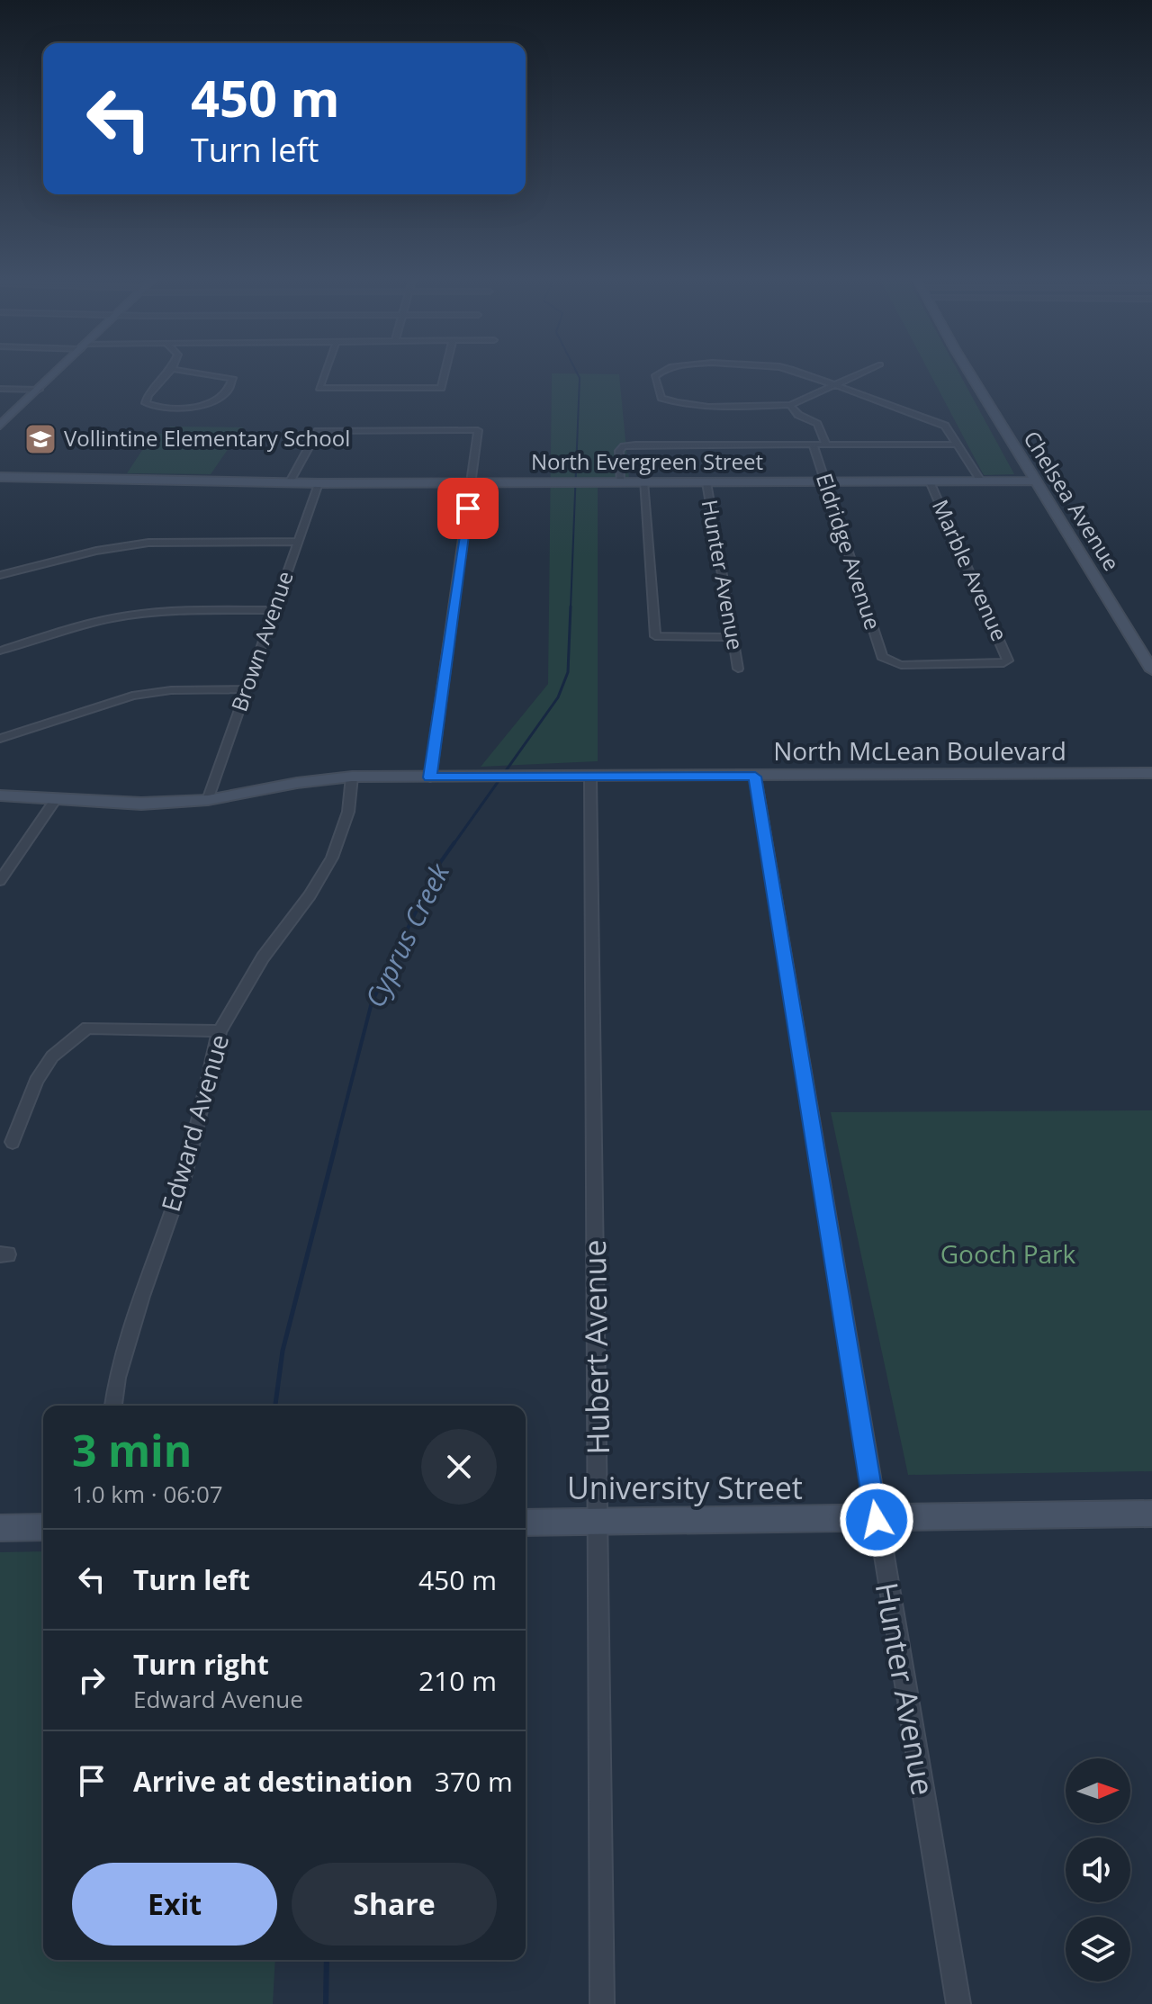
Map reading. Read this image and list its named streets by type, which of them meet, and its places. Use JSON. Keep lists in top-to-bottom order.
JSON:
{
  "streets": {
    "street": [
      "North Evergreen Street",
      "Chelsea Avenue",
      "Eldridge Avenue",
      "Marble Avenue",
      "Hunter Avenue",
      "Brown Avenue",
      "North McLean Boulevard",
      "Edward Avenue",
      "Hubert Avenue",
      "University Street"
    ]
  },
  "crossings": [
    ["North Evergreen Street", "Chelsea Avenue"],
    ["North Evergreen Street", "Eldridge Avenue"],
    ["North Evergreen Street", "Marble Avenue"],
    ["North Evergreen Street", "Hunter Avenue"],
    ["North Evergreen Street", "Brown Avenue"],
    ["Eldridge Avenue", "Marble Avenue"],
    ["Hunter Avenue", "North McLean Boulevard"],
    ["Hunter Avenue", "University Street"],
    ["Brown Avenue", "North McLean Boulevard"],
    ["North McLean Boulevard", "Edward Avenue"],
    ["North McLean Boulevard", "Hubert Avenue"],
    ["Hubert Avenue", "University Street"]
  ],
  "water": ["Cyprus Creek"],
  "parks": ["Gooch Park"],
  "places": {
    "school or university": ["Vollintine Elementary School"]
  },
  "north": "right",
  "page": {
    "turn": ["450 m", "Turn left"],
    "heading": ["3 min", "1.0 km · 06:07"],
    "list": [
      {
        "name": "Turn left",
        "value": "450 m"
      },
      {
        "name": "Turn right",
        "note": "Edward Avenue",
        "value": "210 m"
      },
      {
        "name": "Arrive at destination",
        "value": "370 m"
      }
    ],
    "buttons": ["Exit", "Share"]
  }
}
